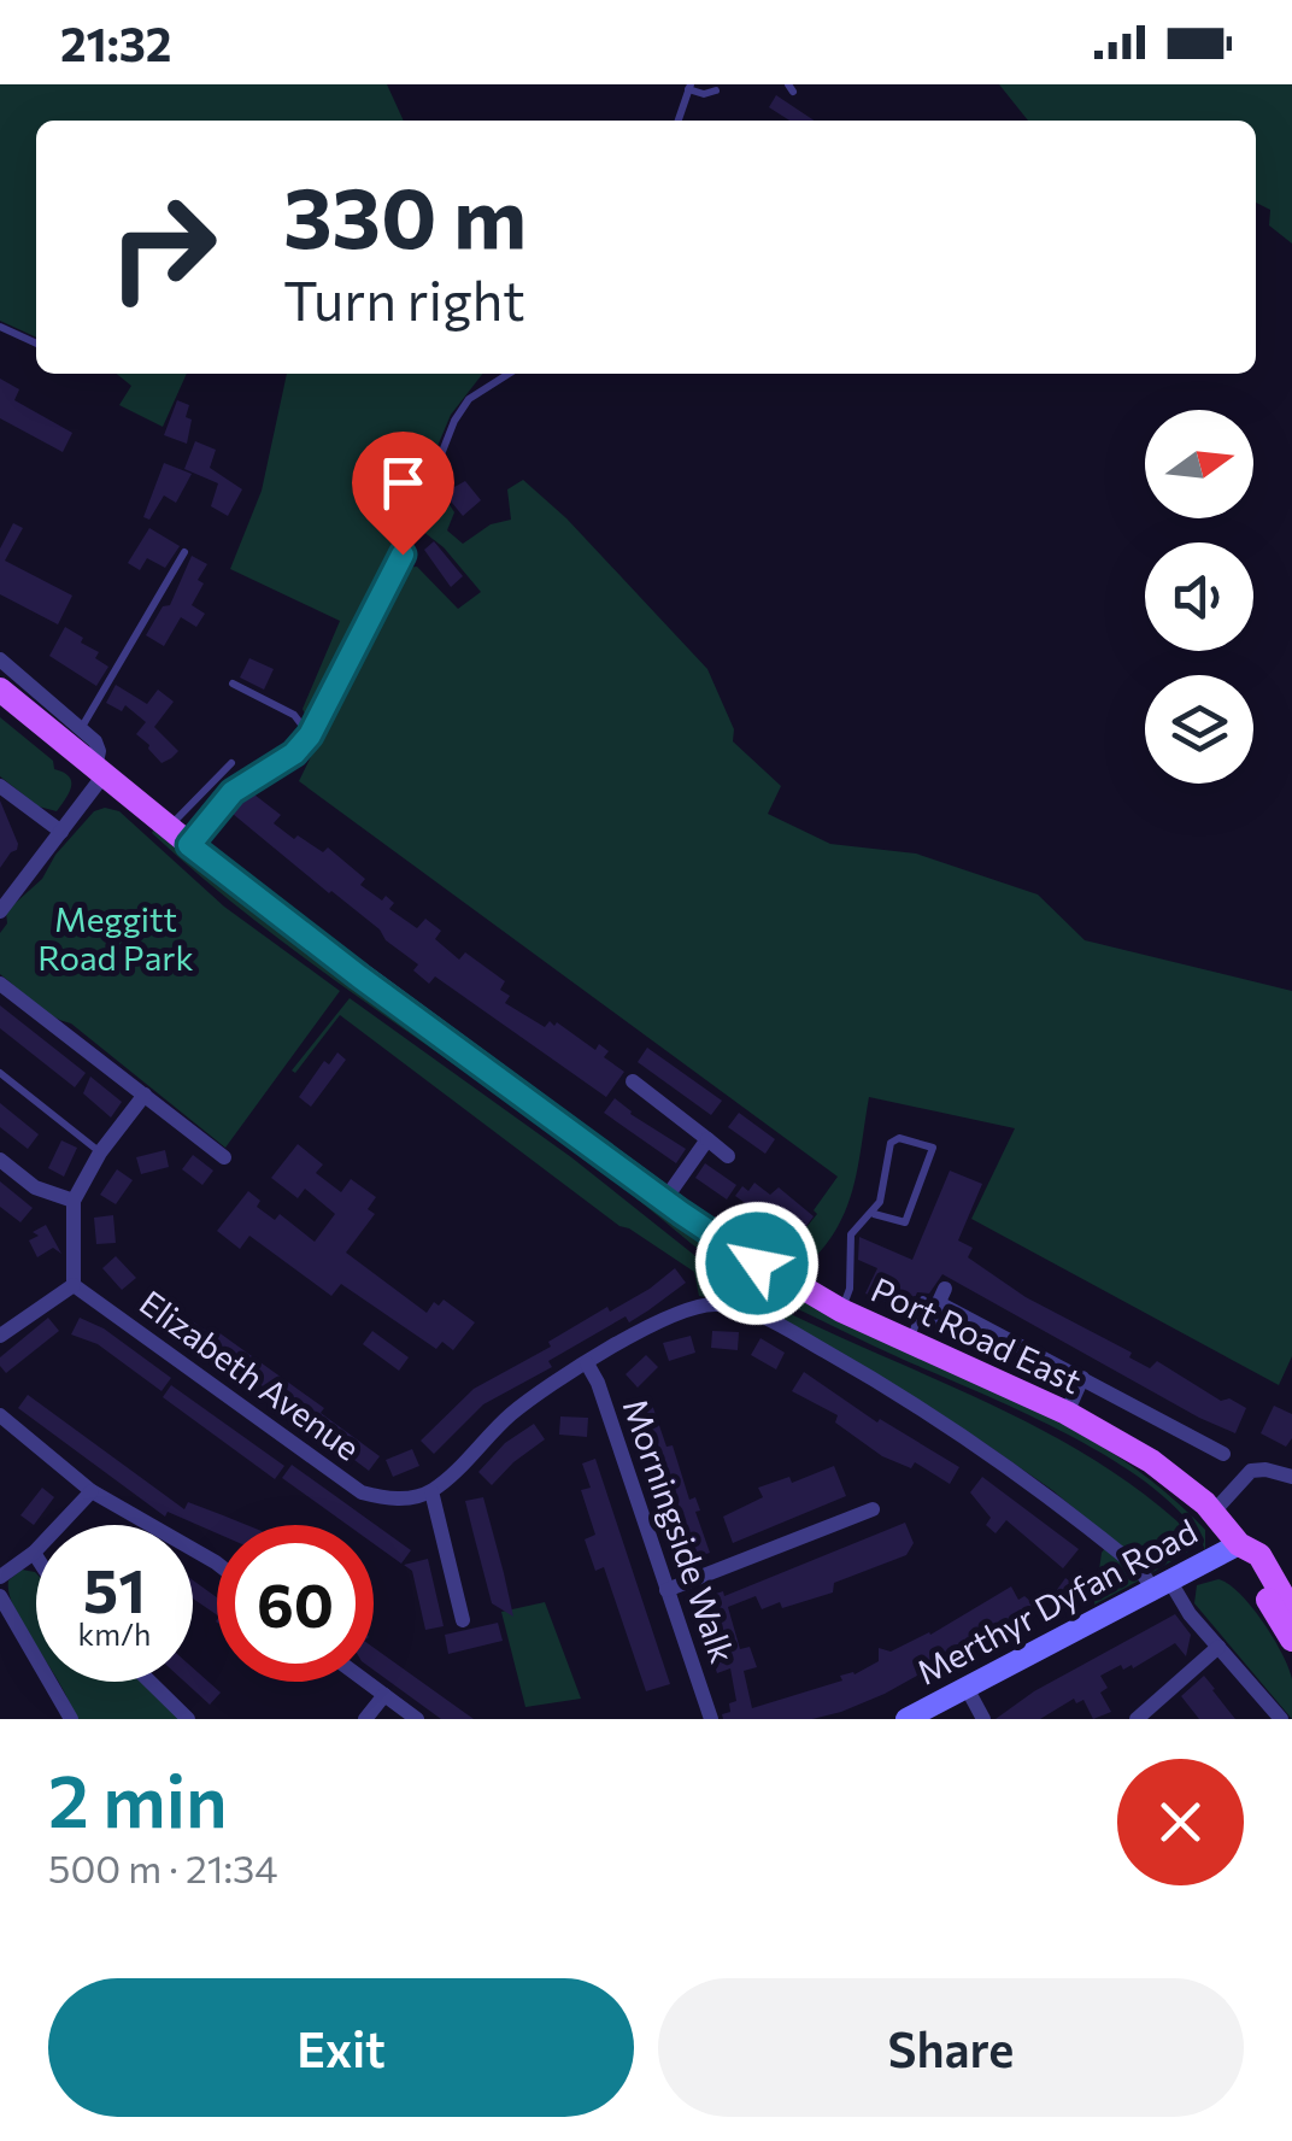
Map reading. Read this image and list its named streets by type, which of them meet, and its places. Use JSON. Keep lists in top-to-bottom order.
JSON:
{
  "streets": {
    "main road": ["Port Road East"],
    "street": ["Elizabeth Avenue", "Morningside Walk", "Merthyr Dyfan Road"]
  },
  "crossings": [
    ["Port Road East", "Merthyr Dyfan Road"]
  ],
  "parks": ["Meggitt Road Park"],
  "north": "right",
  "page": {
    "status": "21:32",
    "turn": ["330 m", "Turn right"],
    "speed": "51 km/h",
    "limit": "60",
    "heading": ["2 min", "500 m · 21:34"],
    "buttons": ["Exit", "Share"]
  }
}
